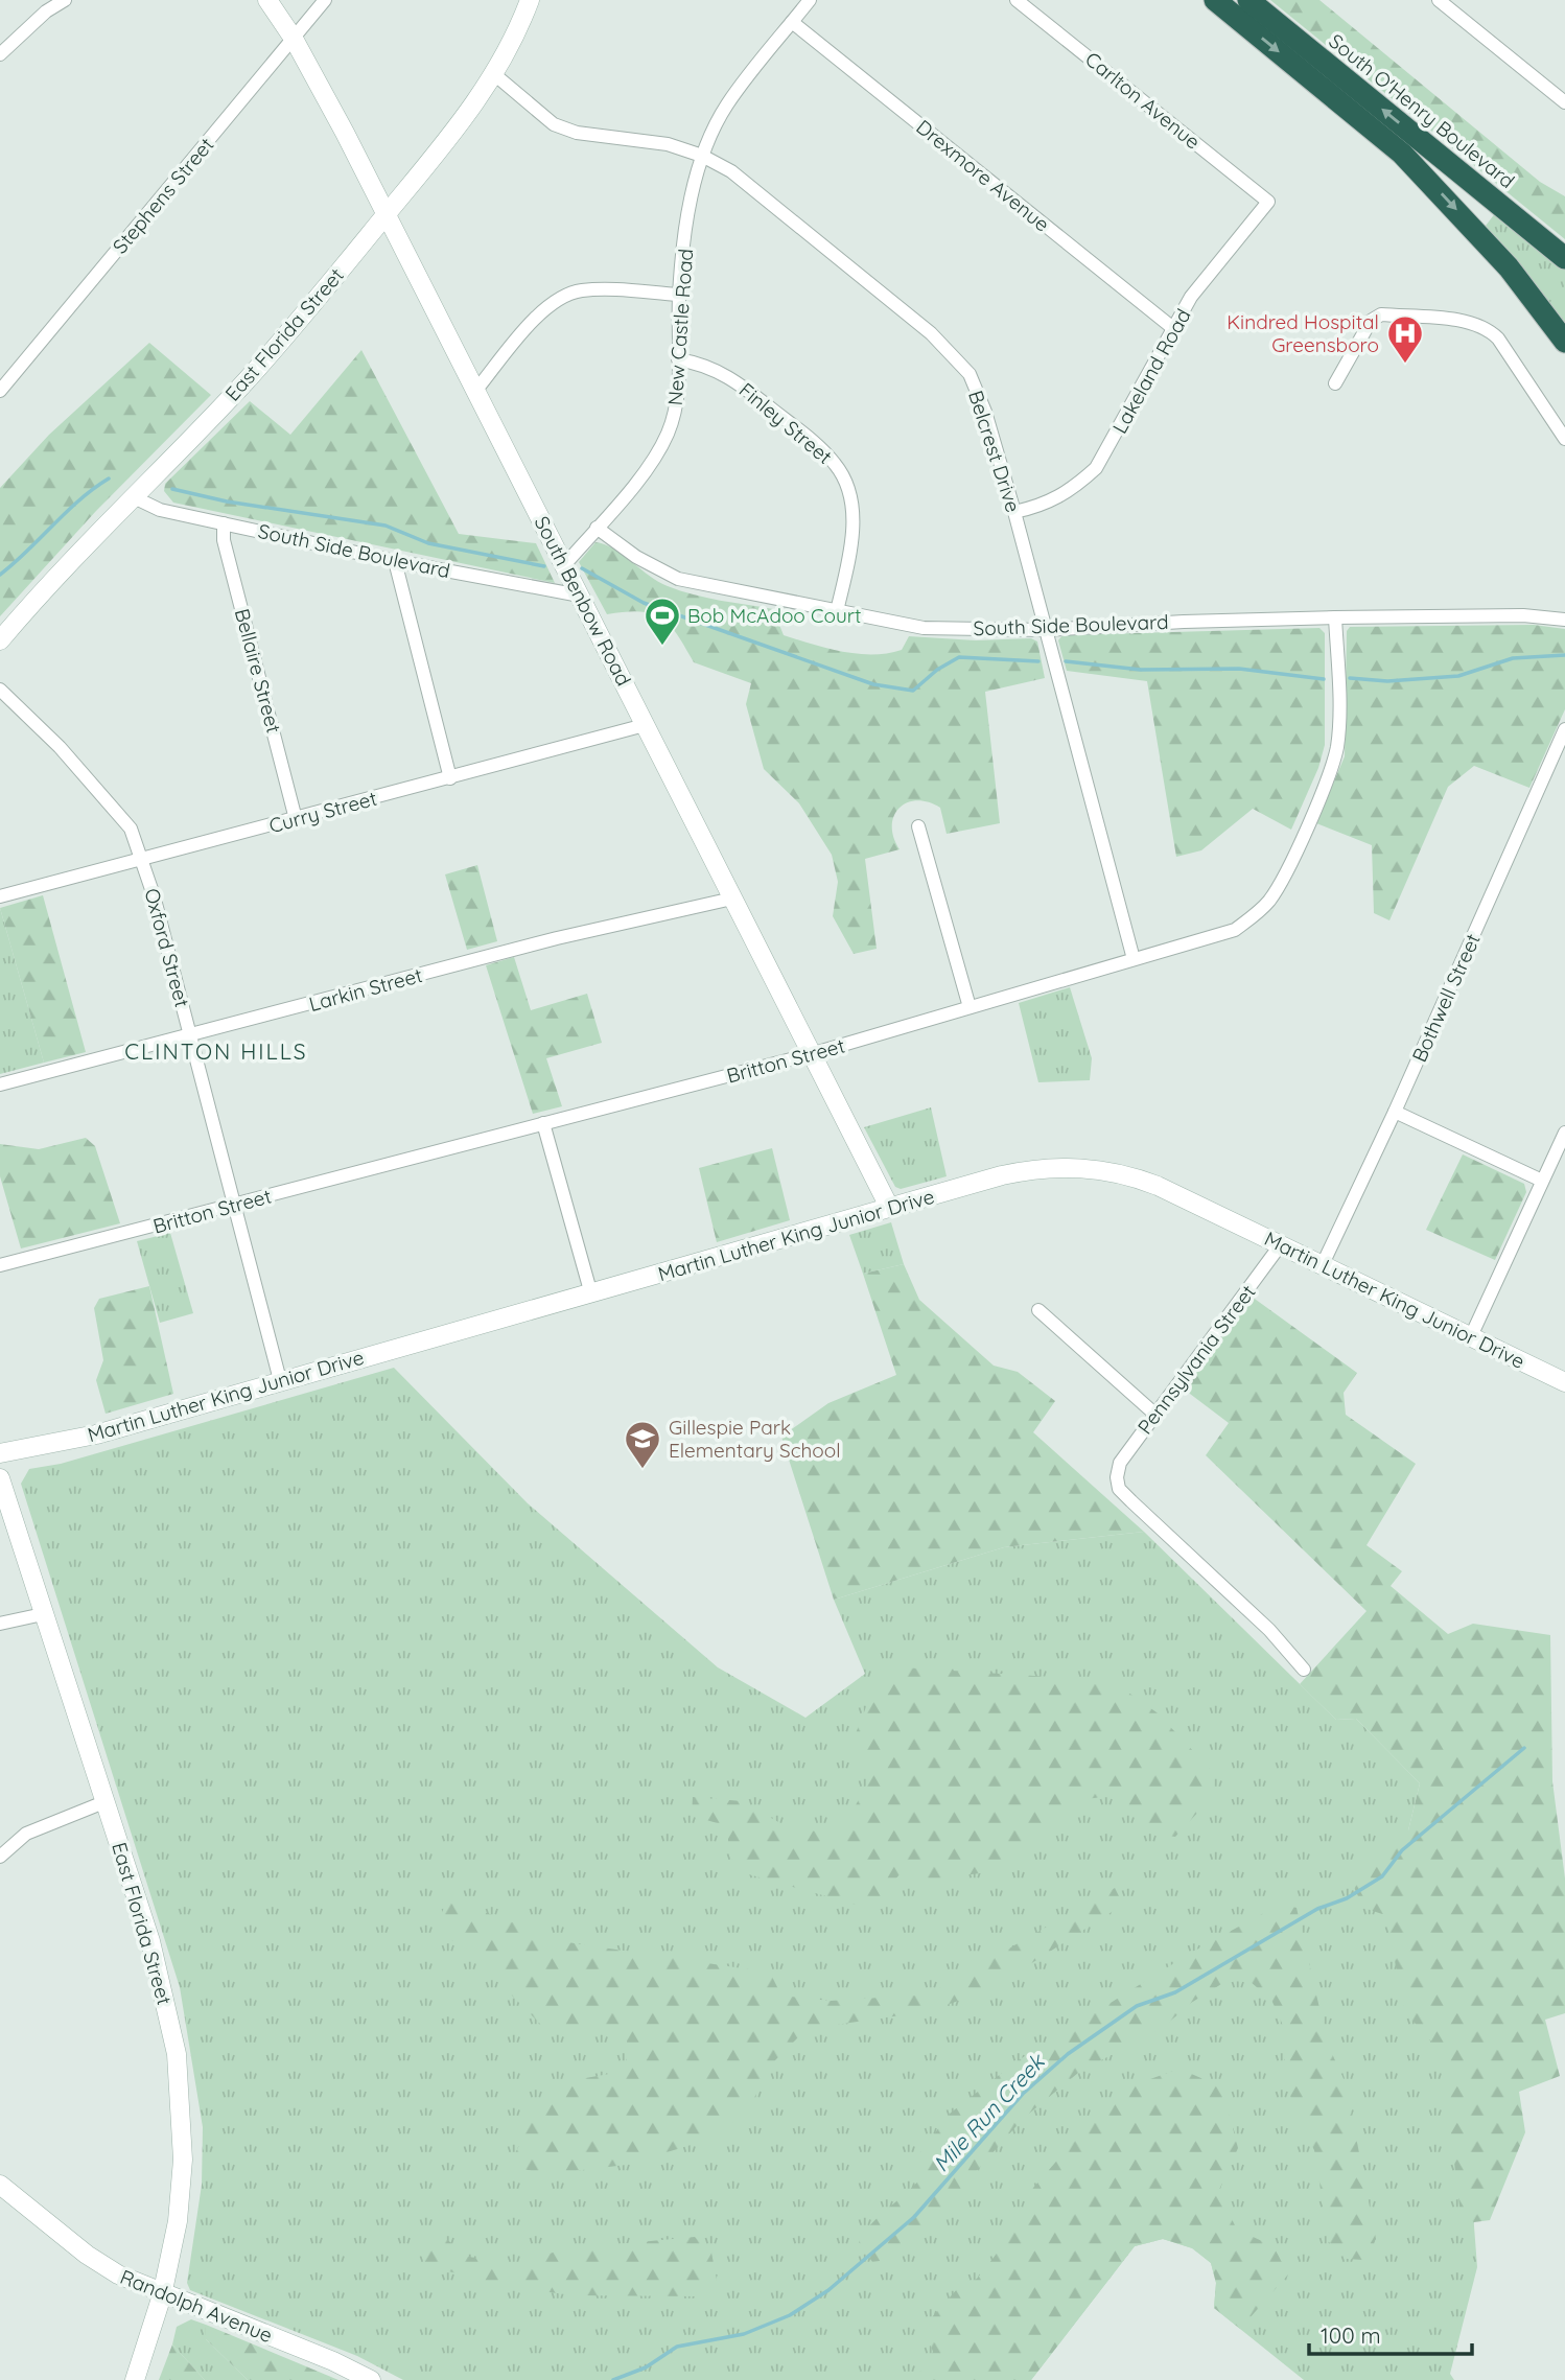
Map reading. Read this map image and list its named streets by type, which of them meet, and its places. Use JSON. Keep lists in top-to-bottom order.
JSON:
{
  "streets": {
    "highway": ["South O'Henry Boulevard"],
    "main road": [
      "East Florida Street",
      "South Benbow Road",
      "Martin Luther King Junior Drive",
      "Randolph Avenue"
    ],
    "street": [
      "Carlton Avenue",
      "Drexmore Avenue",
      "Stephens Street",
      "New Castle Road",
      "Lakeland Road",
      "Finley Street",
      "Belcrest Drive",
      "South Side Boulevard",
      "Bellaire Street",
      "Curry Street",
      "Oxford Street",
      "Larkin Street",
      "Bothwell Street",
      "Britton Street",
      "Pennsylvania Street"
    ]
  },
  "crossings": [
    ["Carlton Avenue", "Lakeland Road"],
    ["Drexmore Avenue", "New Castle Road"],
    ["Drexmore Avenue", "Lakeland Road"],
    ["Stephens Street", "South Benbow Road"],
    ["New Castle Road", "Finley Street"],
    ["New Castle Road", "Belcrest Drive"],
    ["New Castle Road", "South Side Boulevard"],
    ["New Castle Road", "South Benbow Road"],
    ["East Florida Street", "Belcrest Drive"],
    ["East Florida Street", "South Side Boulevard"],
    ["East Florida Street", "South Benbow Road"],
    ["East Florida Street", "Randolph Avenue"],
    ["Lakeland Road", "Belcrest Drive"],
    ["Finley Street", "South Side Boulevard"],
    ["Belcrest Drive", "South Side Boulevard"],
    ["Belcrest Drive", "Britton Street"],
    ["South Side Boulevard", "South Benbow Road"],
    ["South Side Boulevard", "Bellaire Street"],
    ["South Side Boulevard", "Britton Street"],
    ["South Benbow Road", "Curry Street"],
    ["South Benbow Road", "Larkin Street"],
    ["South Benbow Road", "Britton Street"],
    ["South Benbow Road", "Martin Luther King Junior Drive"],
    ["Bellaire Street", "Curry Street"],
    ["Curry Street", "Oxford Street"],
    ["Oxford Street", "Larkin Street"],
    ["Oxford Street", "Britton Street"],
    ["Oxford Street", "Martin Luther King Junior Drive"],
    ["Bothwell Street", "Martin Luther King Junior Drive"],
    ["Martin Luther King Junior Drive", "Pennsylvania Street"]
  ],
  "districts": ["CLINTON HILLS"],
  "water": ["Mile Run Creek"],
  "places": {
    "hospital": ["Kindred Hospital Greensboro"],
    "sports": ["Bob McAdoo Court"],
    "school or university": ["Gillespie Park Elementary School"]
  },
  "scale_bar": "100 m"
}
